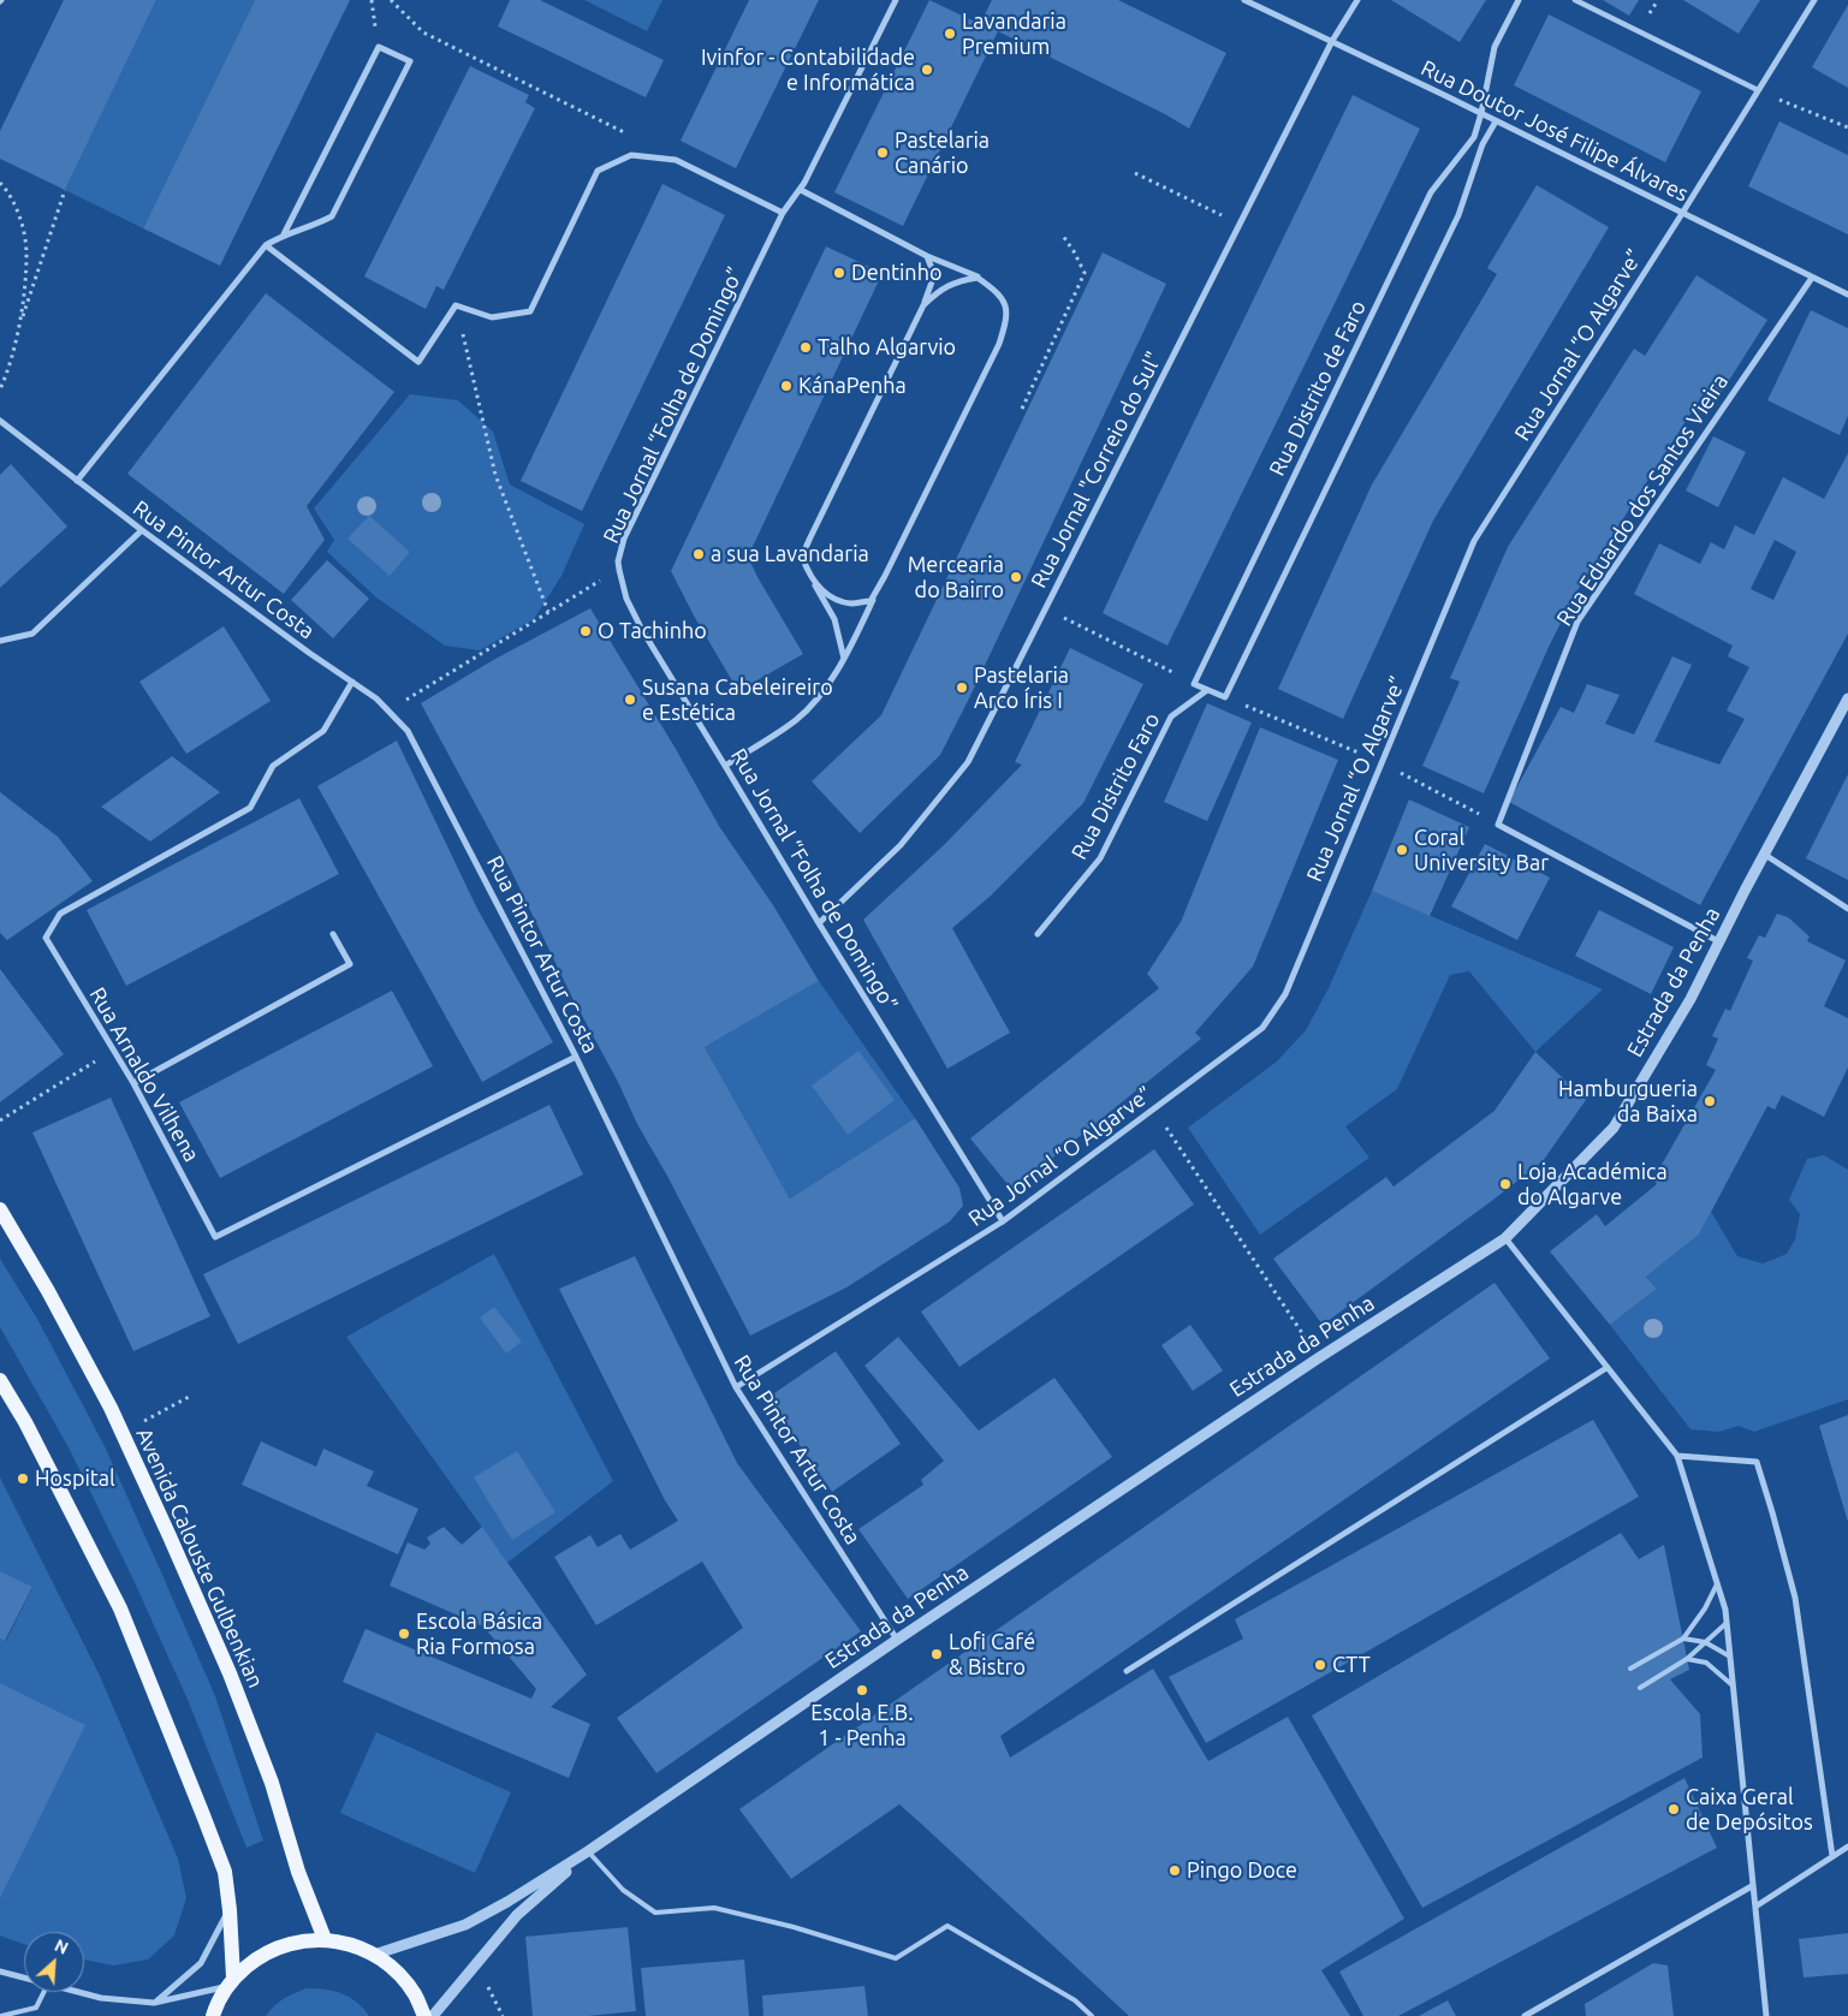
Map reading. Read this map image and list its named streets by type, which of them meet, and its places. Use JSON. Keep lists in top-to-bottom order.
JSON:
{
  "streets": {
    "main road": ["Avenida Calouste Gulbenkian"],
    "street": [
      "Rua Doutor José Filipe Álvares",
      "Rua Jornal “O Algarve”",
      "Rua Distrito de Faro",
      "Rua Jornal “Folha de Domingo”",
      "Rua Jornal \"Correio do Sul\"",
      "Rua Eduardo dos Santos Vieira",
      "Rua Pintor Artur Costa",
      "Rua Distrito Faro",
      "Estrada da Penha",
      "Rua Arnaldo Vilhena"
    ]
  },
  "crossings": [
    ["Rua Doutor José Filipe Álvares", "Rua Jornal “O Algarve”"],
    ["Rua Doutor José Filipe Álvares", "Rua Distrito de Faro"],
    ["Rua Doutor José Filipe Álvares", "Rua Jornal \"Correio do Sul\""],
    ["Rua Doutor José Filipe Álvares", "Rua Eduardo dos Santos Vieira"],
    ["Rua Jornal “O Algarve”", "Rua Jornal “Folha de Domingo”"],
    ["Rua Jornal “O Algarve”", "Rua Pintor Artur Costa"],
    ["Rua Jornal “Folha de Domingo”", "Rua Jornal \"Correio do Sul\""],
    ["Rua Eduardo dos Santos Vieira", "Estrada da Penha"],
    ["Rua Pintor Artur Costa", "Estrada da Penha"],
    ["Rua Pintor Artur Costa", "Rua Arnaldo Vilhena"]
  ],
  "places": [
    "Lavandaria Premium",
    "Ivinfor - Contabilidade e Informática",
    "Pastelaria Canário",
    "Dentinho",
    "Talho Algarvio",
    "KánaPenha",
    "a sua Lavandaria",
    "Mercearia do Bairro",
    "O Tachinho",
    "Pastelaria Arco Íris I",
    "Susana Cabeleireiro e Estética",
    "Coral University Bar",
    "Hamburgueria da Baixa",
    "Loja Académica do Algarve",
    "Hospital",
    "Escola Básica Ria Formosa",
    "Lofi Café & Bistro",
    "CTT",
    "Escola E.B. 1 - Penha",
    "Caixa Geral de Depósitos",
    "Pingo Doce"
  ],
  "north": "top right"
}
